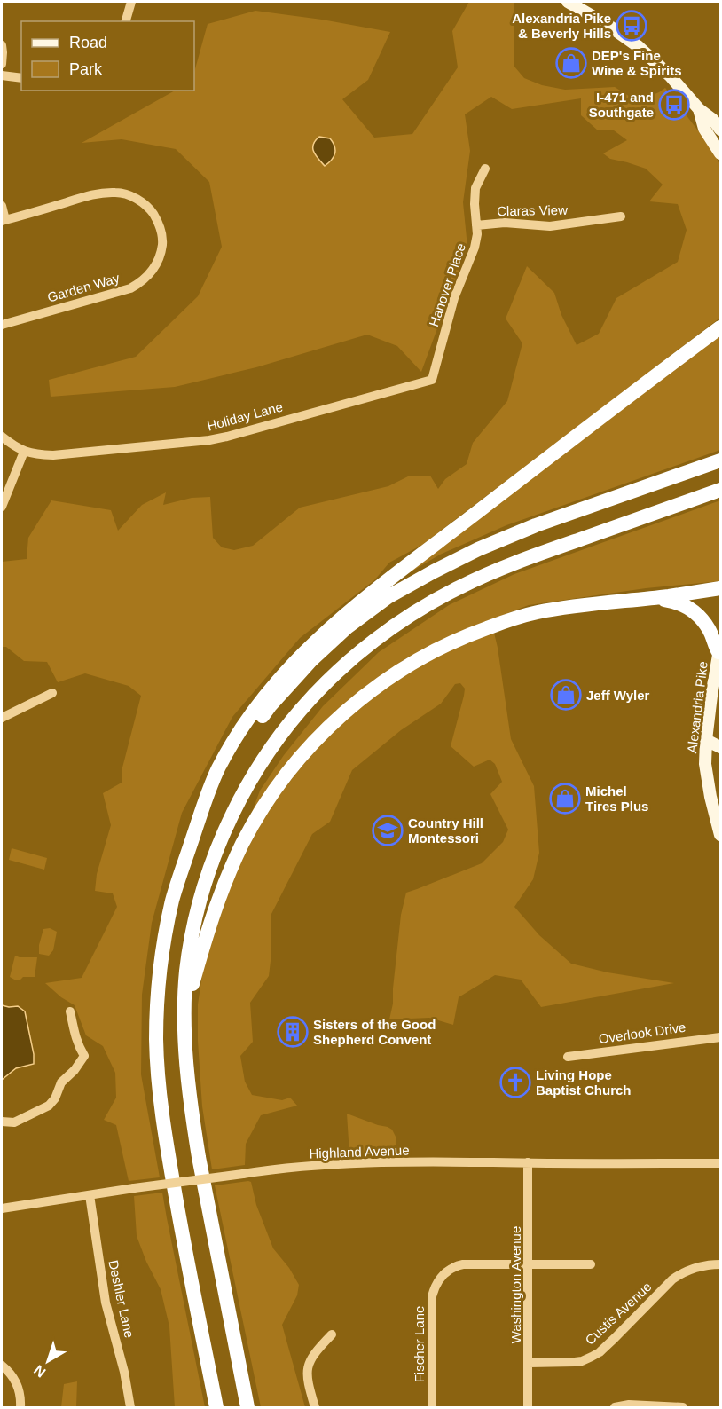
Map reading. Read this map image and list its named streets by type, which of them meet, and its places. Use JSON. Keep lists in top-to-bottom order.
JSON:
{
  "streets": {
    "main road": ["Alexandria Pike"],
    "street": [
      "Claras View",
      "Hanover Place",
      "Garden Way",
      "Holiday Lane",
      "Overlook Drive",
      "Highland Avenue",
      "Washington Avenue",
      "Deshler Lane",
      "Custis Avenue",
      "Fischer Lane"
    ]
  },
  "crossings": [
    ["Claras View", "Hanover Place"],
    ["Hanover Place", "Holiday Lane"],
    ["Highland Avenue", "Washington Avenue"],
    ["Highland Avenue", "Deshler Lane"],
    ["Washington Avenue", "Custis Avenue"],
    ["Washington Avenue", "Fischer Lane"]
  ],
  "places": {
    "bus stop": ["Alexandria Pike & Beverly Hills", "I-471 and Southgate"],
    "shop": ["DEP's Fine Wine & Spirits", "Jeff Wyler", "Michel Tires Plus"],
    "school or university": ["Country Hill Montessori"],
    "building": ["Sisters of the Good Shepherd Convent"],
    "church": ["Living Hope Baptist Church"]
  },
  "legend": ["Road", "Park"],
  "north": "bottom left"
}
